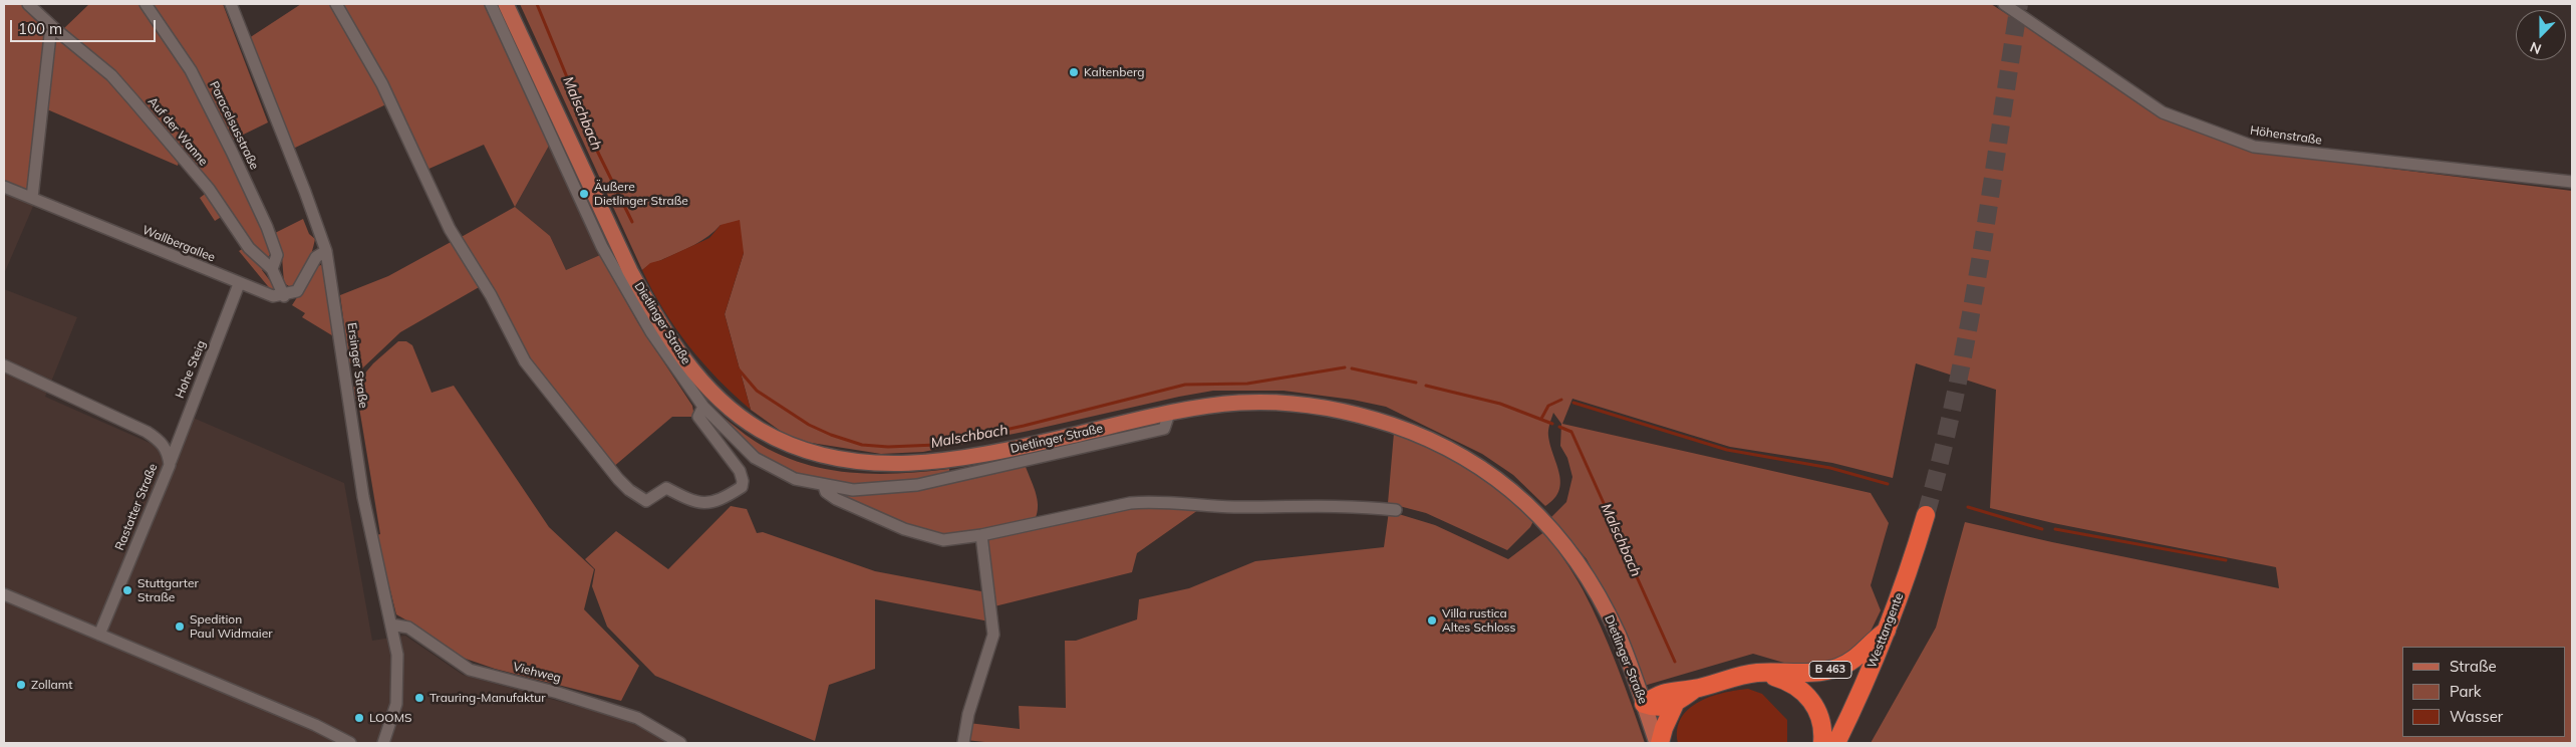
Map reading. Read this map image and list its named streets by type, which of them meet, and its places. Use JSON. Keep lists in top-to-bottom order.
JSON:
{
  "streets": {
    "highway": ["Westtangente", "B 463"],
    "main road": ["Dietlinger Straße"],
    "street": [
      "Paracelsusstraße",
      "Auf der Wanne",
      "Höhenstraße",
      "Wallbergallee",
      "Ersinger Straße",
      "Hohe Steig",
      "Rastatter Straße",
      "Viehweg"
    ]
  },
  "crossings": [
    ["Paracelsusstraße", "Auf der Wanne"],
    ["Auf der Wanne", "Wallbergallee"],
    ["Wallbergallee", "Hohe Steig"],
    ["Dietlinger Straße", "B 463"],
    ["Ersinger Straße", "Viehweg"],
    ["Hohe Steig", "Rastatter Straße"],
    ["Westtangente", "B 463"]
  ],
  "water": ["Malschbach"],
  "places": [
    "Kaltenberg",
    "Äußere Dietlinger Straße",
    "Stuttgarter Straße",
    "Villa rustica Altes Schloss",
    "Spedition Paul Widmaier",
    "Zollamt",
    "Trauring-Manufaktur",
    "LOOMS"
  ],
  "legend": ["Straße", "Park", "Wasser"],
  "scale_bar": "100 m",
  "north": "bottom"
}
